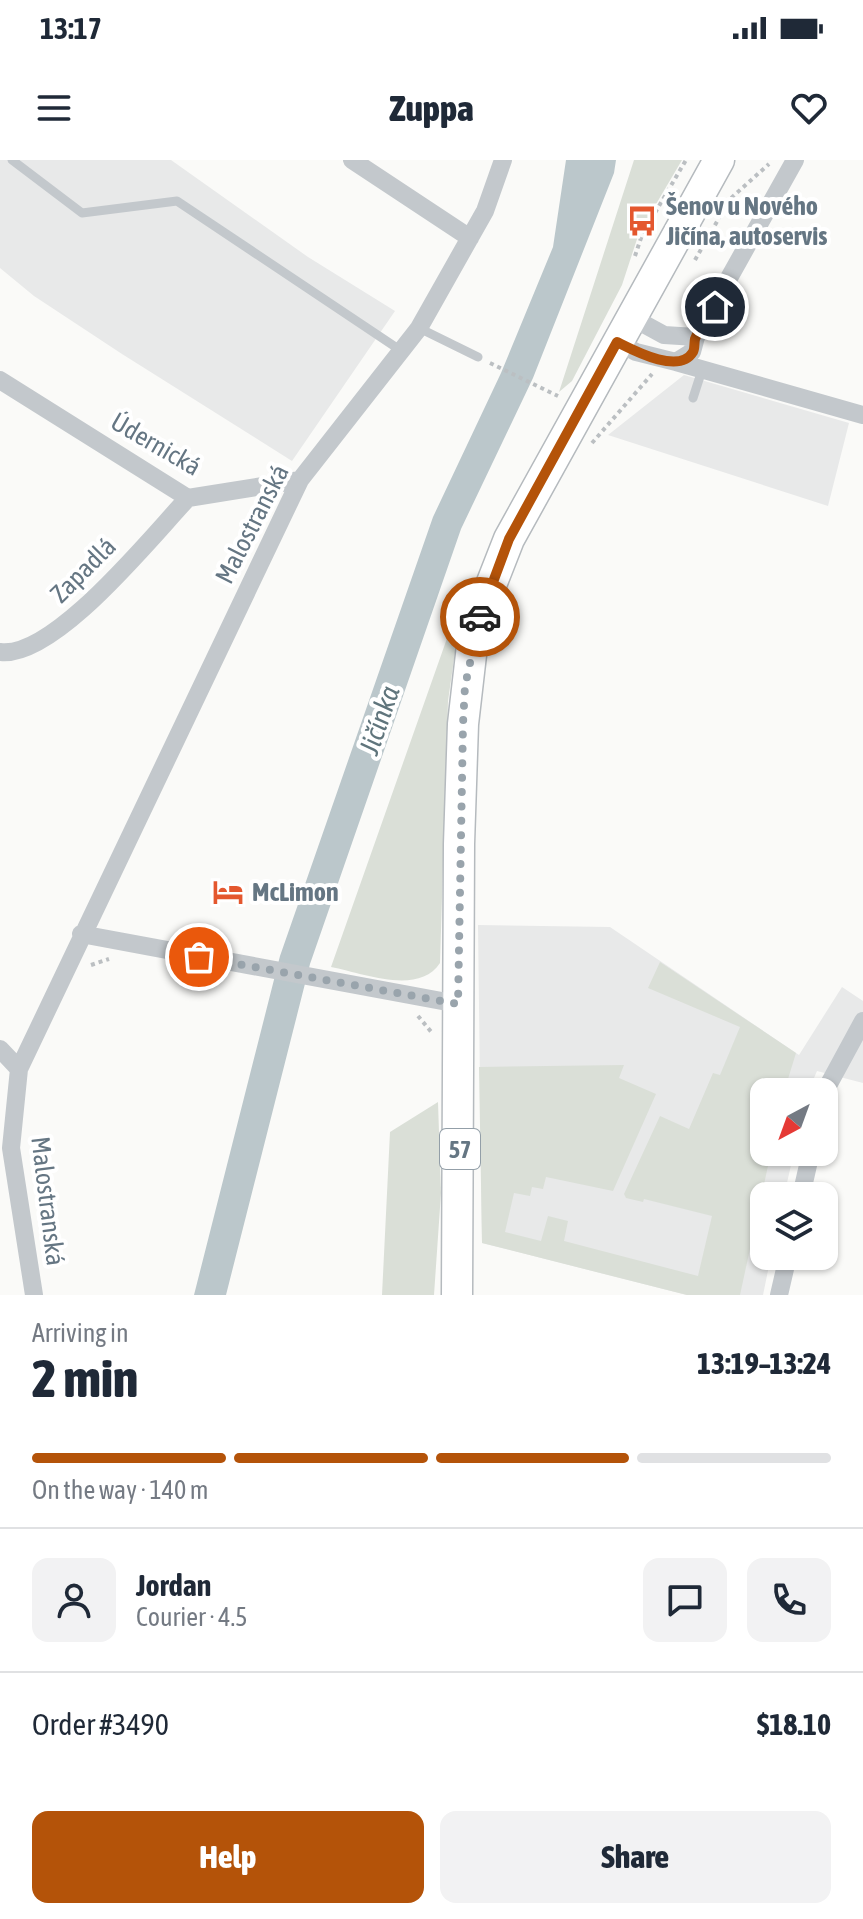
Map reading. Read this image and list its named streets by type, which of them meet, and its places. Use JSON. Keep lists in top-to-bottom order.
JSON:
{
  "streets": {
    "main road": ["57"],
    "street": ["Údernická", "Malostranská", "Zapadlá"]
  },
  "crossings": [
    ["Údernická", "Malostranská"],
    ["Údernická", "Zapadlá"]
  ],
  "water": ["Jičínka"],
  "places": {
    "bus stop": ["Šenov u Nového Jičína, autoservis"],
    "hotel": ["McLimon"]
  },
  "north": "bottom left",
  "page": {
    "status": "13:17",
    "header": "Zuppa",
    "heading": ["2 min", "Arriving in", "13:19–13:24"],
    "panel": [
      "Jordan",
      "Courier · 4.5",
      "Order #3490",
      "$18.10"
    ],
    "bar": "On the way · 140 m",
    "buttons": ["Help", "Share"]
  }
}
